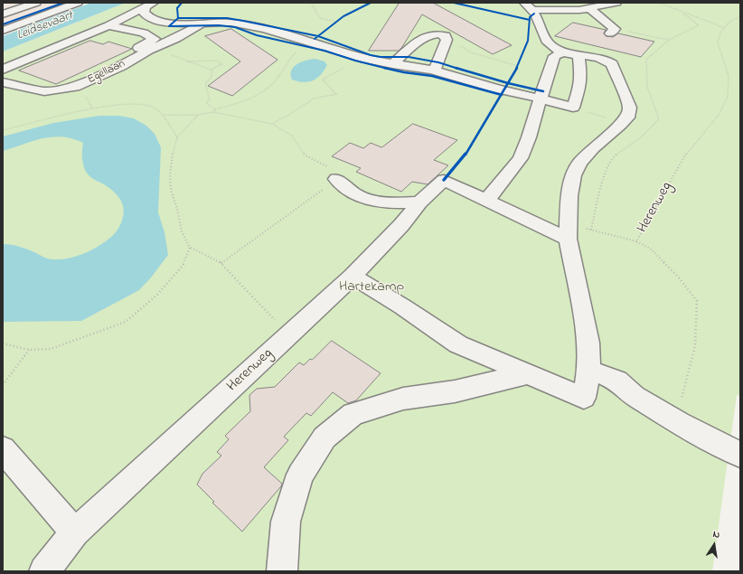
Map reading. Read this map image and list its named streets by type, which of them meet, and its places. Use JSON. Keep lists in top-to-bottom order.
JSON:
{
  "streets": {
    "street": ["Egellaan", "Herenweg"]
  },
  "water": ["Leidsevaart"],
  "parks": ["Hartekamp"],
  "north": "top"
}
